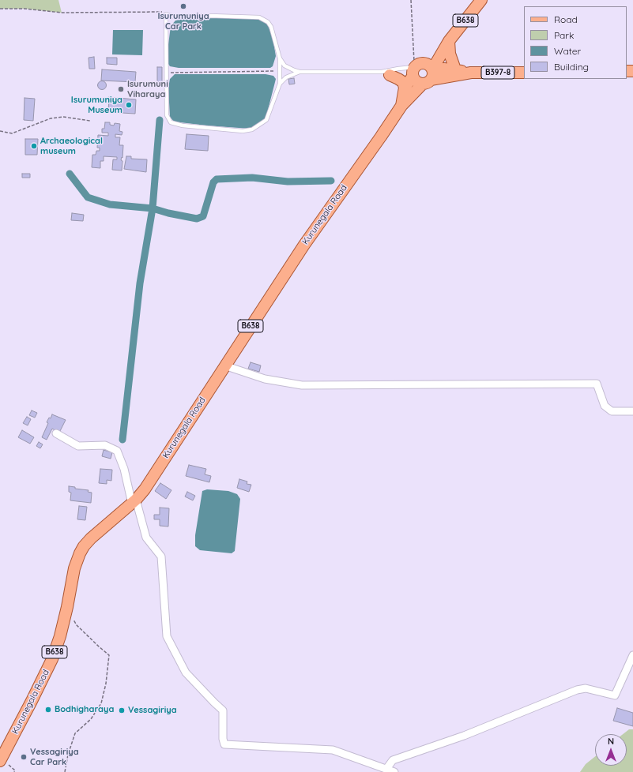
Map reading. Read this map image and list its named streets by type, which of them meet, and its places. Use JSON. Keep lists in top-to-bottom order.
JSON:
{
  "streets": {
    "main road": ["B638", "B397-8", "Kurunegala Road"]
  },
  "places": [
    "Isurumuniya Car Park",
    "Isurumuni Viharaya",
    "Isurumuniya Museum",
    "Archaeological museum",
    "Bodhigharaya",
    "Vessagiriya",
    "Vessagiriya Car Park"
  ],
  "legend": [
    "Road",
    "Park",
    "Water",
    "Building"
  ],
  "north": "top"
}
